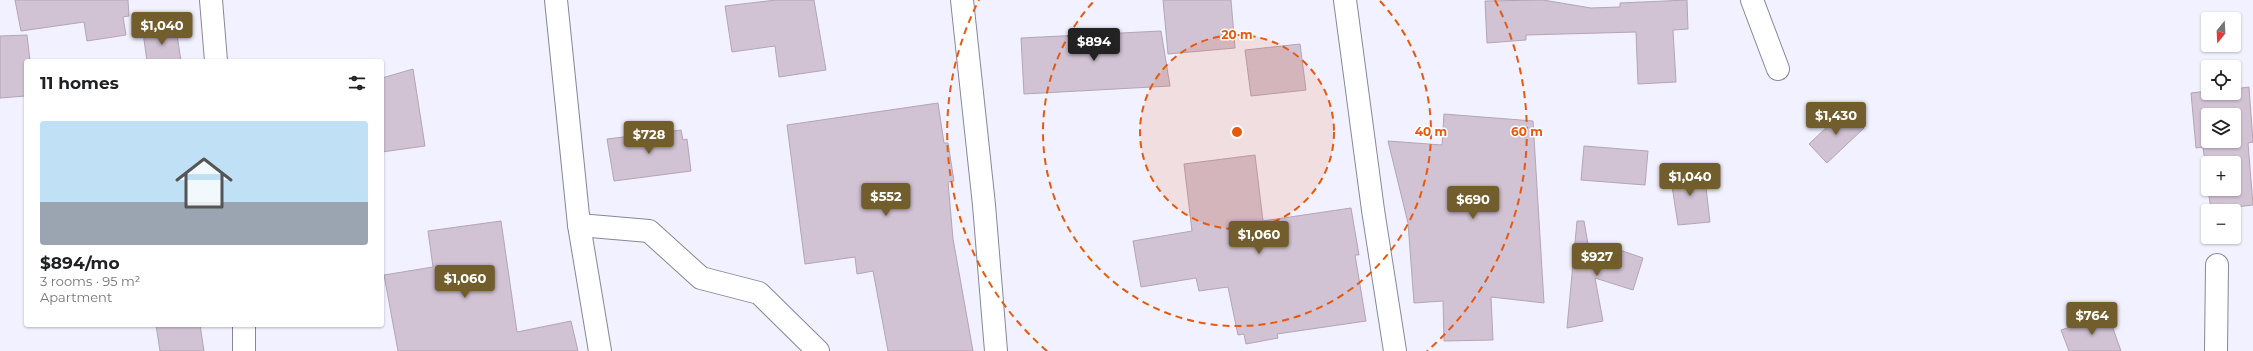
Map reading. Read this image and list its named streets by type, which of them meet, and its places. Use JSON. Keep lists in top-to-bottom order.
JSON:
{
  "north": "bottom",
  "page": {
    "map_buttons": ["+", "−"],
    "price": [
      "$1,040",
      "$894",
      "$1,430",
      "$728",
      "$1,040",
      "$552",
      "$690",
      "$1,060",
      "$927",
      "$1,060",
      "$764"
    ],
    "heading": "11 homes",
    "list": [
      {
        "name": "$894/mo",
        "note": "3 rooms · 95 m² · Apartment"
      }
    ]
  },
  "rings": ["20 m", "40 m", "60 m"]
}
